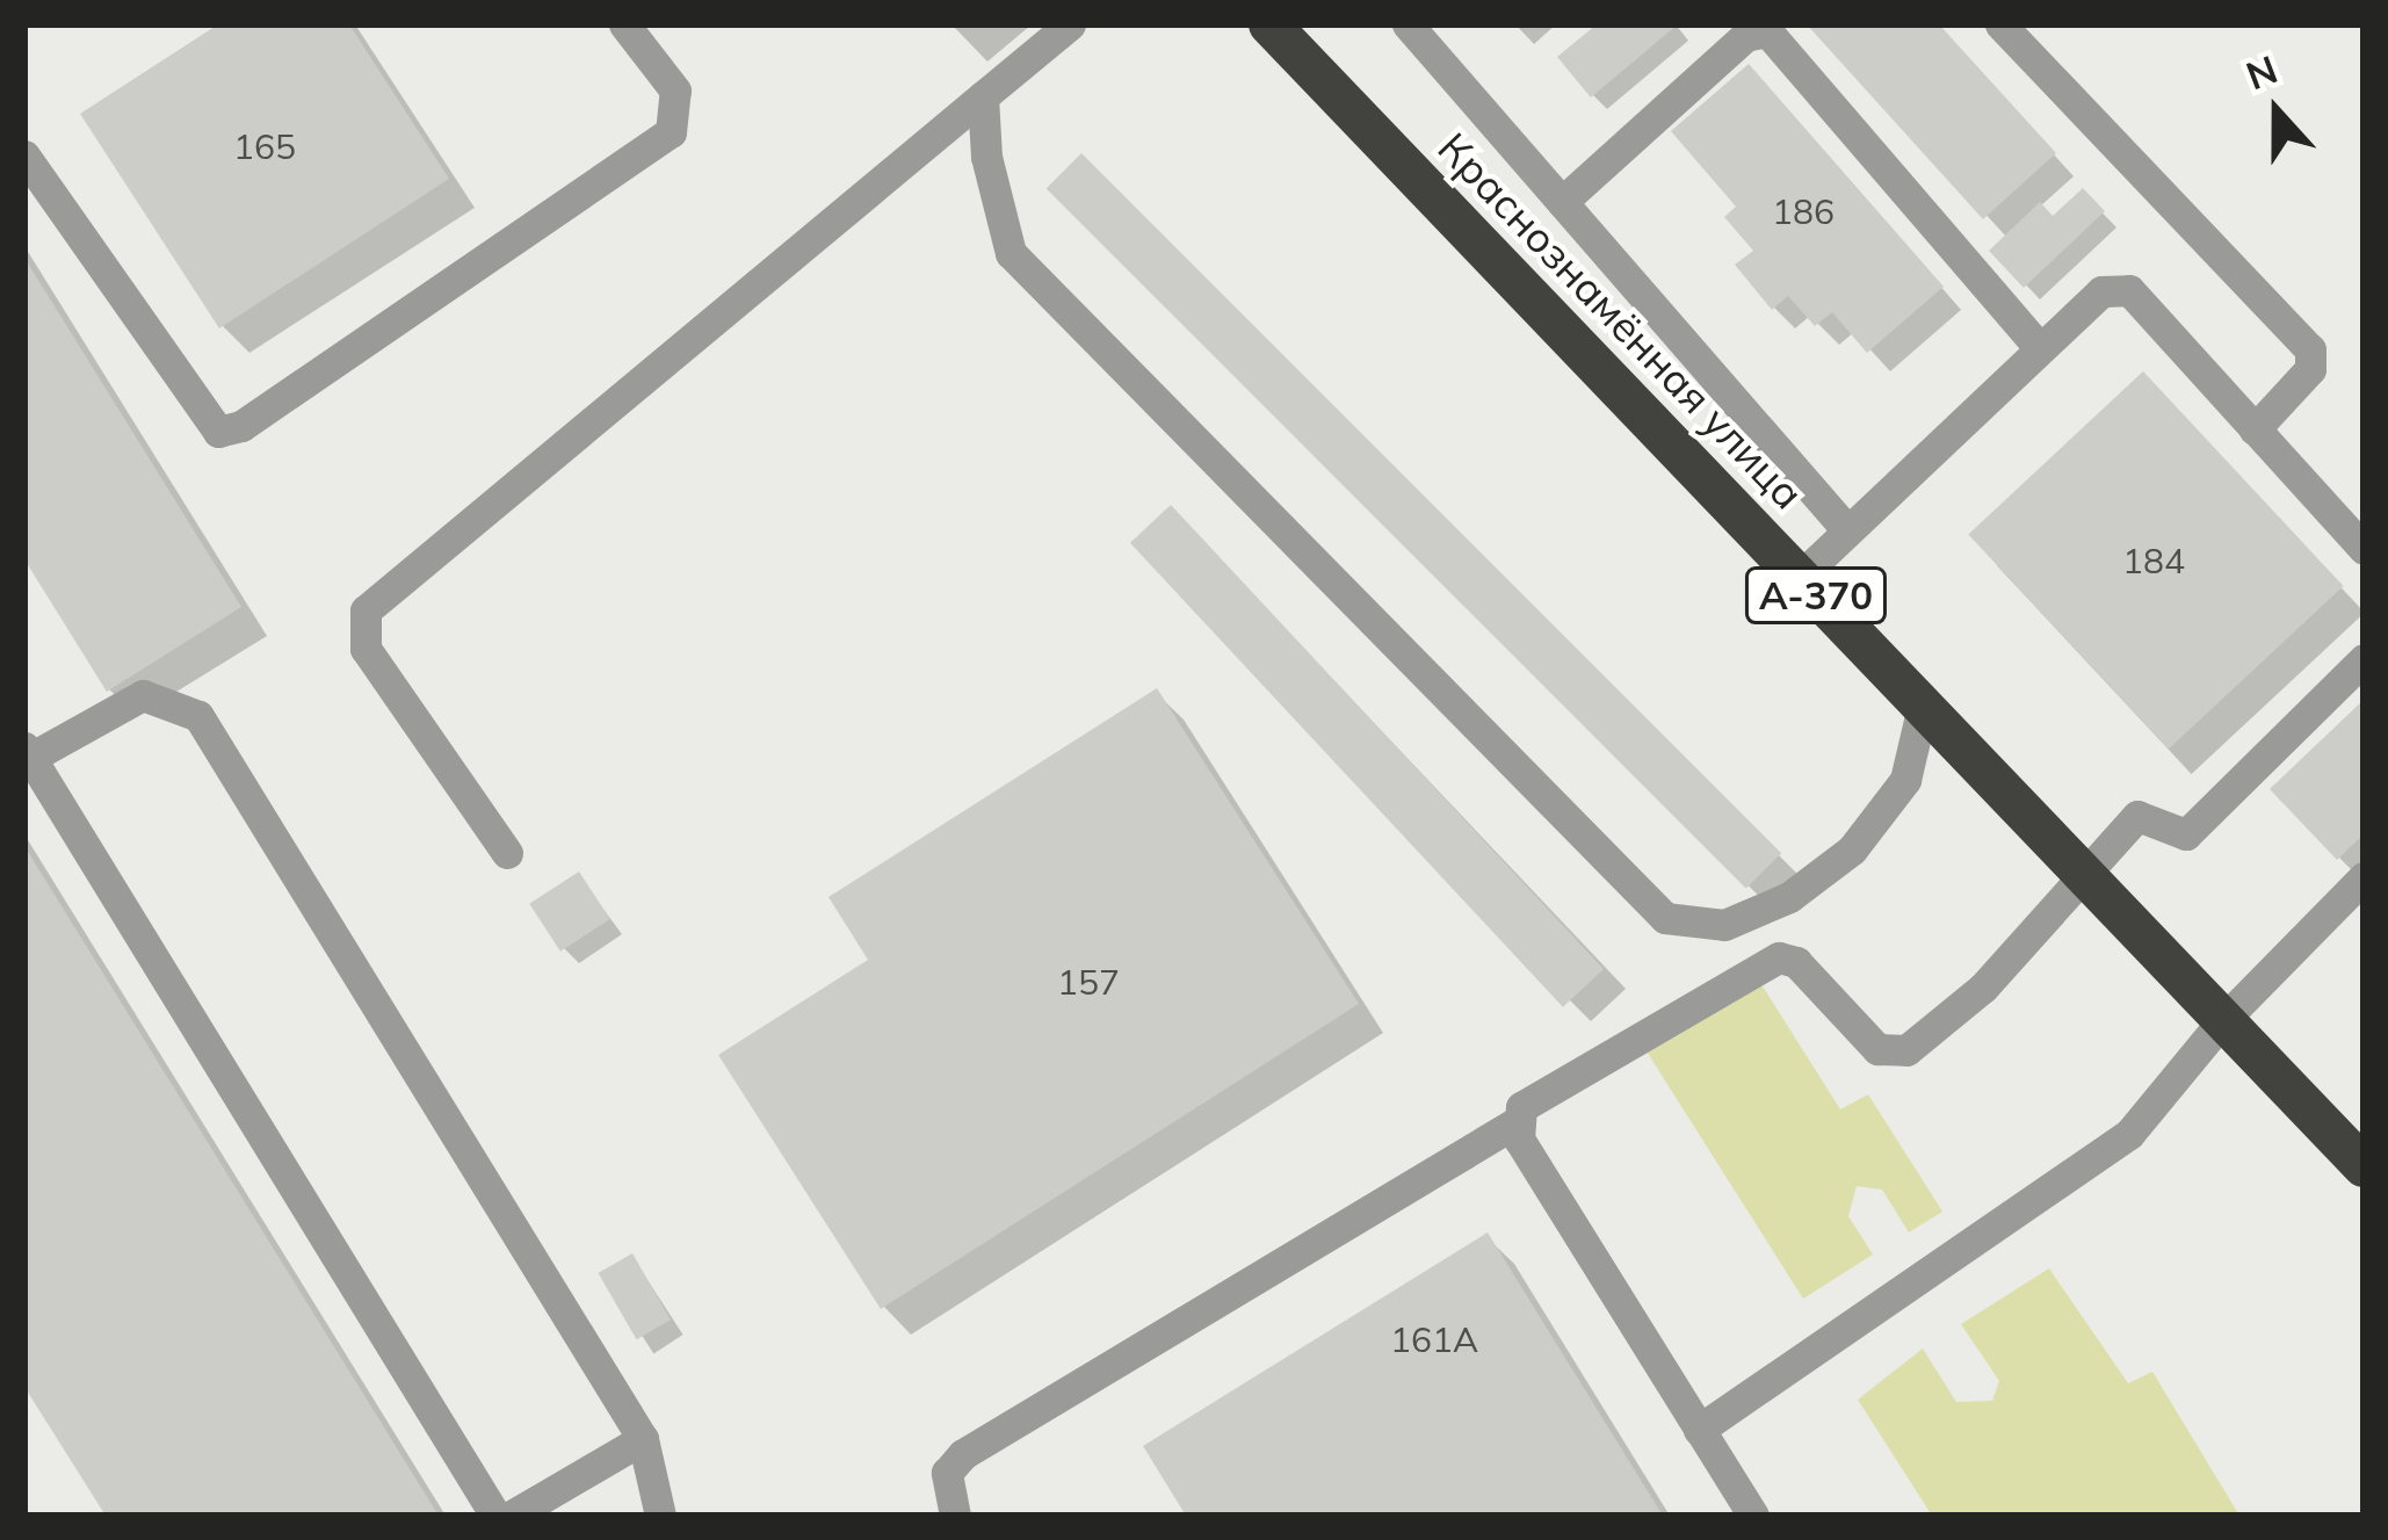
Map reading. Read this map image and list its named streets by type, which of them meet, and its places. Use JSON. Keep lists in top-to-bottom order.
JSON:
{
  "streets": {
    "highway": ["Краснознамённая улица", "А-370"]
  },
  "house_numbers": [
    "165",
    "186",
    "184",
    "157",
    "161А"
  ],
  "north": "top"
}
